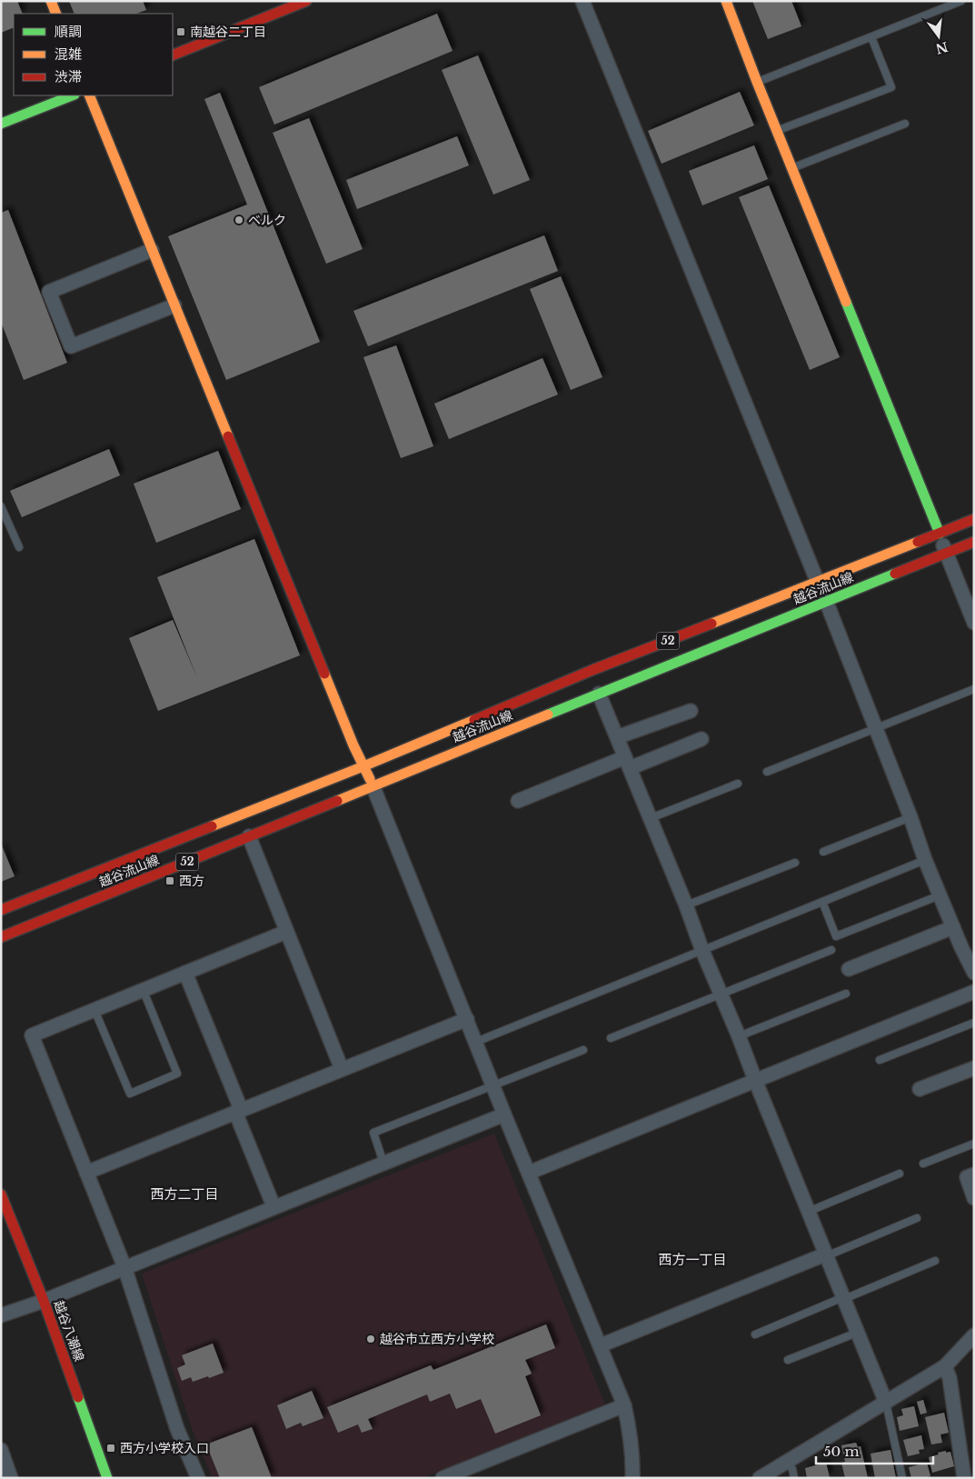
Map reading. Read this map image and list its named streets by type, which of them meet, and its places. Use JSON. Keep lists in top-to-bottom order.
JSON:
{
  "streets": {
    "main road": ["越谷流山線", "52", "越谷八潮線"]
  },
  "districts": ["西方二丁目", "西方一丁目"],
  "places": {
    "transit": ["南越谷二丁目", "西方", "西方小学校入口"],
    "other": ["ベルク", "越谷市立西方小学校"]
  },
  "legend": ["順調", "混雑", "渋滞"],
  "scale_bar": "50 m",
  "north": "bottom"
}
